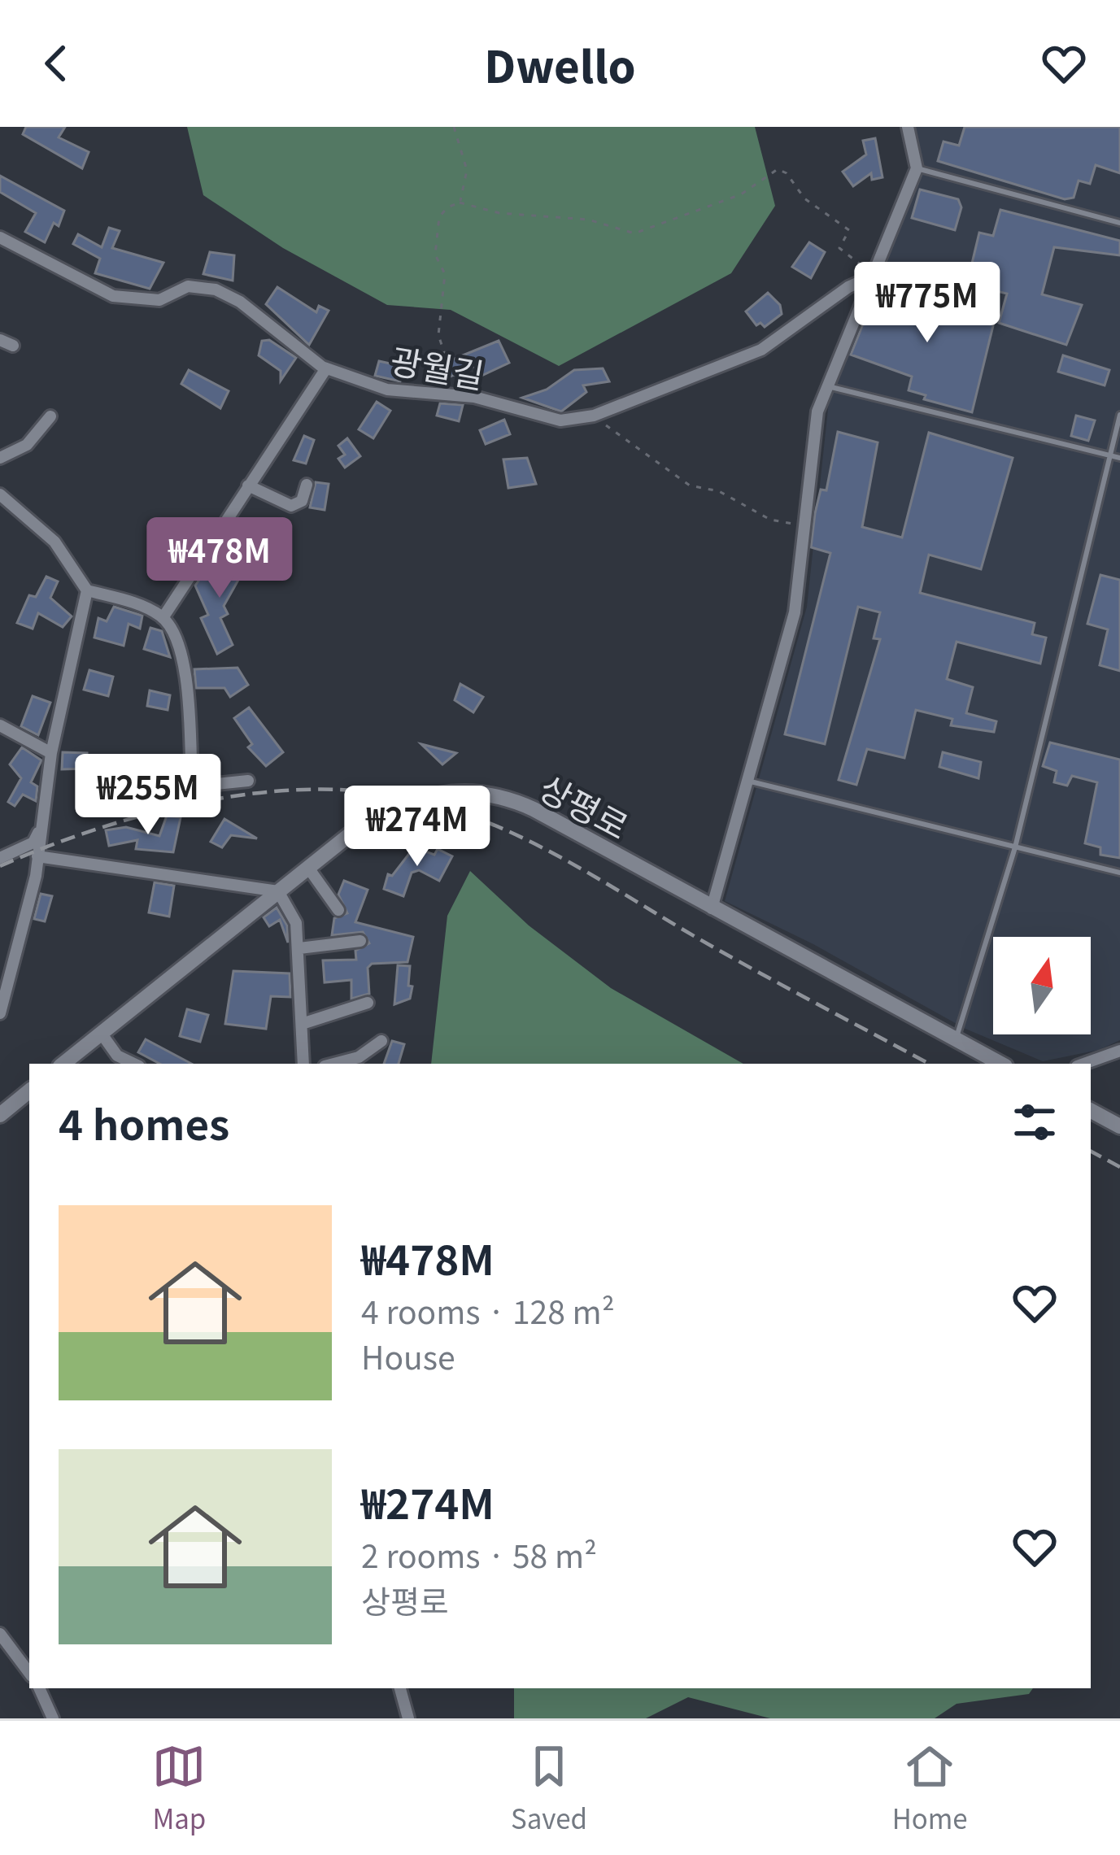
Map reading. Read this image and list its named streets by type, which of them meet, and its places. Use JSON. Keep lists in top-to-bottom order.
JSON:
{
  "streets": {
    "main road": ["상평로"],
    "street": ["광월길"]
  },
  "north": "top",
  "page": {
    "header": "Dwello",
    "price": [
      "₩775M",
      "₩478M",
      "₩255M",
      "₩274M"
    ],
    "heading": "4 homes",
    "list": [
      {
        "name": "₩478M",
        "note": "4 rooms · 128 m² · House"
      },
      {
        "name": "₩274M",
        "note": "2 rooms · 58 m² · 상평로"
      }
    ],
    "tabs": ["Map", "Saved", "Home"]
  }
}
